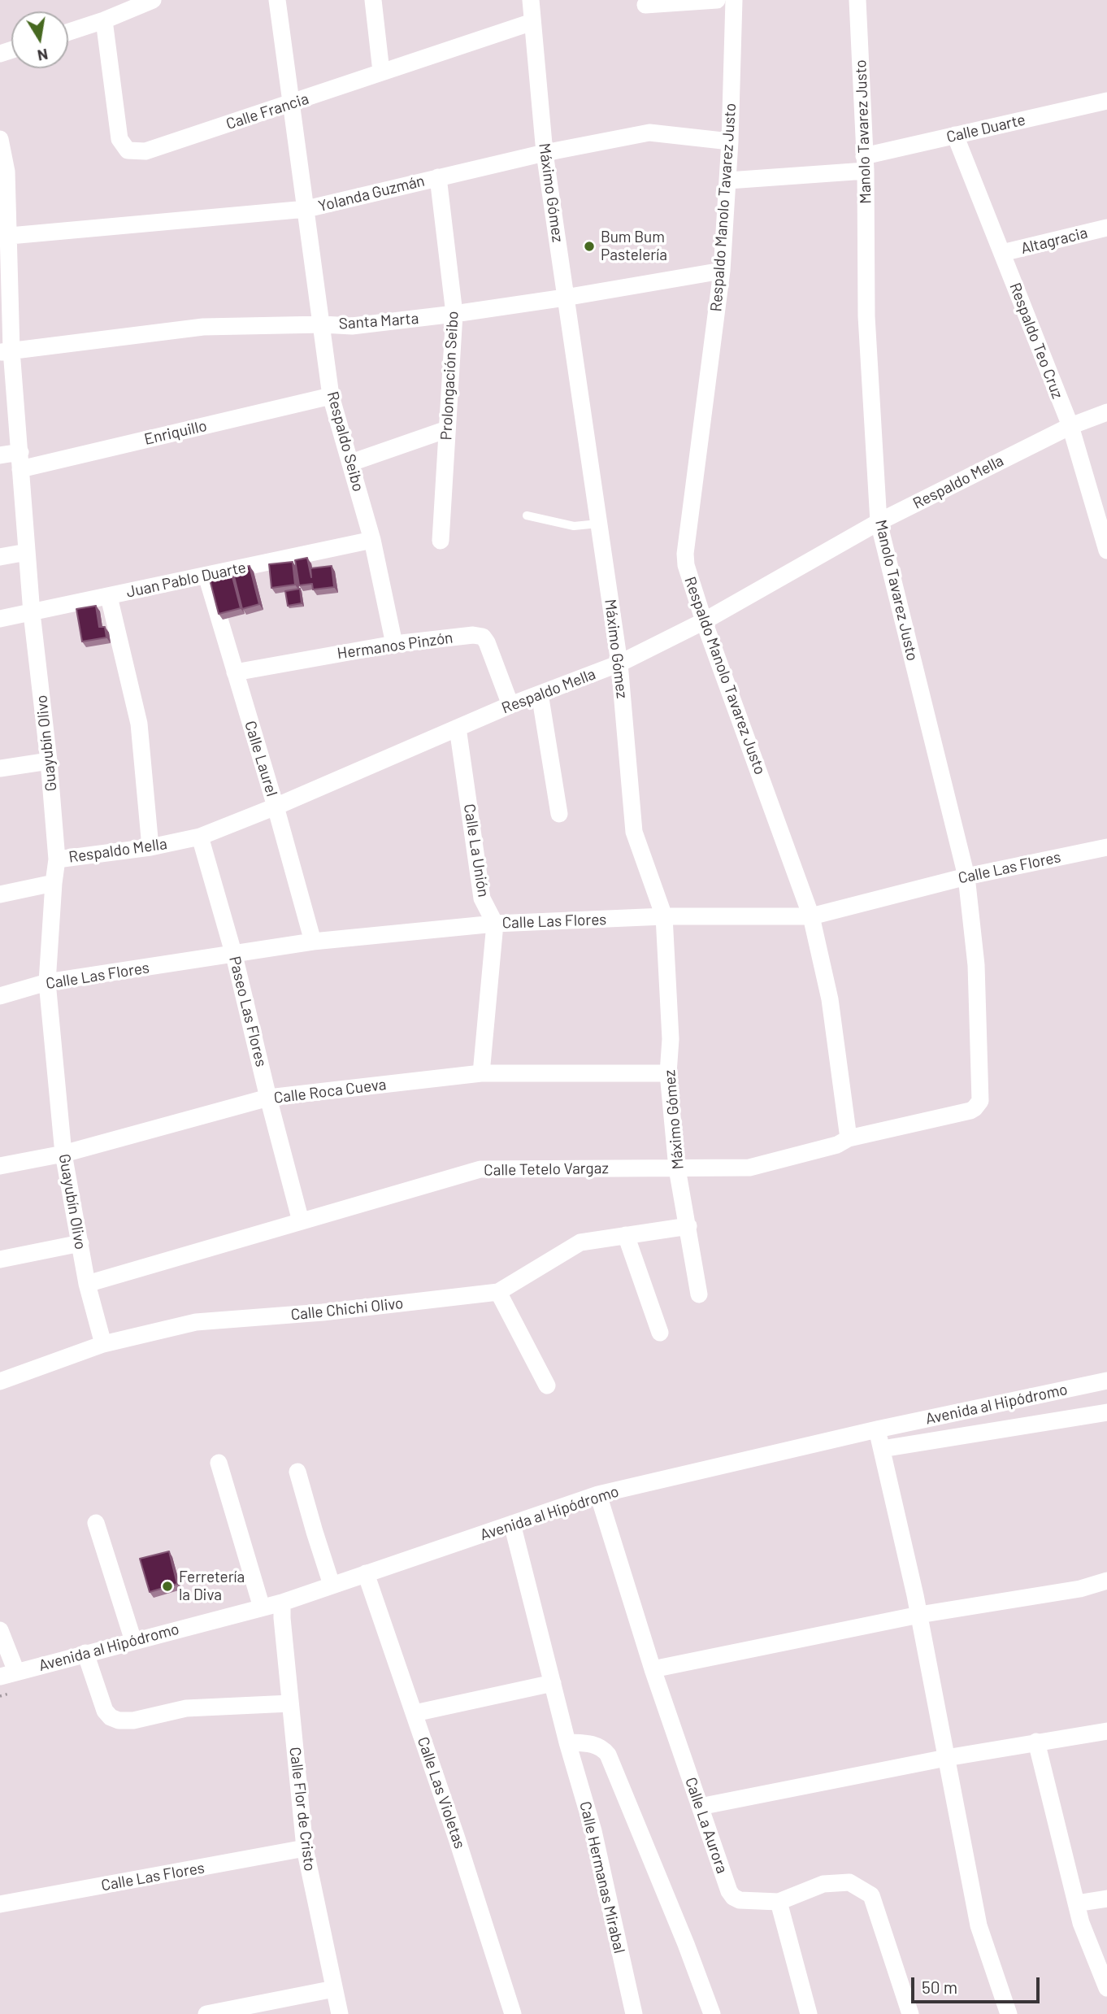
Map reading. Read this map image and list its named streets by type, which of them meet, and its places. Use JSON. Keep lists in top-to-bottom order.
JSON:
{
  "streets": {
    "street": [
      "Calle Francia",
      "Calle Duarte",
      "Manolo Tavarez Justo",
      "Máximo Gómez",
      "Yolanda Guzmán",
      "Respaldo Manolo Tavarez Justo",
      "Altagracia",
      "Santa Marta",
      "Respaldo Teo Cruz",
      "Prolongación Seibo",
      "Enriquillo",
      "Respaldo Seibo",
      "Respaldo Mella",
      "Juan Pablo Duarte",
      "Hermanos Pinzón",
      "Guayubín Olivo",
      "Calle Laurel",
      "Calle La Unión",
      "Calle Las Flores",
      "Paseo Las Flores",
      "Calle Roca Cueva",
      "Calle Tetelo Vargaz",
      "Calle Chichi Olivo",
      "Avenida al Hipódromo",
      "Calle Las Violetas",
      "Calle Flor de Cristo",
      "Calle La Aurora",
      "Calle Hermanas Mirabal"
    ]
  },
  "crossings": [
    ["Calle Francia", "Máximo Gómez"],
    ["Calle Francia", "Respaldo Seibo"],
    ["Calle Duarte", "Manolo Tavarez Justo"],
    ["Calle Duarte", "Respaldo Manolo Tavarez Justo"],
    ["Calle Duarte", "Respaldo Teo Cruz"],
    ["Manolo Tavarez Justo", "Respaldo Mella"],
    ["Manolo Tavarez Justo", "Calle Las Flores"],
    ["Manolo Tavarez Justo", "Calle Tetelo Vargaz"],
    ["Máximo Gómez", "Yolanda Guzmán"],
    ["Máximo Gómez", "Santa Marta"],
    ["Máximo Gómez", "Respaldo Mella"],
    ["Máximo Gómez", "Calle Las Flores"],
    ["Máximo Gómez", "Calle Roca Cueva"],
    ["Máximo Gómez", "Calle Tetelo Vargaz"],
    ["Máximo Gómez", "Calle Chichi Olivo"],
    ["Yolanda Guzmán", "Respaldo Manolo Tavarez Justo"],
    ["Yolanda Guzmán", "Prolongación Seibo"],
    ["Yolanda Guzmán", "Respaldo Seibo"],
    ["Yolanda Guzmán", "Guayubín Olivo"],
    ["Respaldo Manolo Tavarez Justo", "Santa Marta"],
    ["Respaldo Manolo Tavarez Justo", "Respaldo Mella"],
    ["Respaldo Manolo Tavarez Justo", "Calle Las Flores"],
    ["Respaldo Manolo Tavarez Justo", "Calle Tetelo Vargaz"],
    ["Altagracia", "Respaldo Teo Cruz"],
    ["Santa Marta", "Prolongación Seibo"],
    ["Santa Marta", "Respaldo Seibo"],
    ["Santa Marta", "Guayubín Olivo"],
    ["Respaldo Teo Cruz", "Respaldo Mella"],
    ["Enriquillo", "Respaldo Seibo"],
    ["Enriquillo", "Guayubín Olivo"],
    ["Respaldo Seibo", "Juan Pablo Duarte"],
    ["Respaldo Seibo", "Hermanos Pinzón"],
    ["Respaldo Mella", "Hermanos Pinzón"],
    ["Respaldo Mella", "Guayubín Olivo"],
    ["Respaldo Mella", "Calle Laurel"],
    ["Respaldo Mella", "Calle La Unión"],
    ["Respaldo Mella", "Paseo Las Flores"],
    ["Juan Pablo Duarte", "Guayubín Olivo"],
    ["Juan Pablo Duarte", "Calle Laurel"],
    ["Hermanos Pinzón", "Calle Laurel"],
    ["Guayubín Olivo", "Calle Las Flores"],
    ["Guayubín Olivo", "Calle Roca Cueva"],
    ["Guayubín Olivo", "Calle Tetelo Vargaz"],
    ["Guayubín Olivo", "Calle Chichi Olivo"],
    ["Calle Laurel", "Calle Las Flores"],
    ["Calle La Unión", "Calle Las Flores"],
    ["Calle Las Flores", "Paseo Las Flores"],
    ["Calle Las Flores", "Calle Flor de Cristo"],
    ["Paseo Las Flores", "Calle Roca Cueva"],
    ["Paseo Las Flores", "Calle Tetelo Vargaz"],
    ["Avenida al Hipódromo", "Calle Las Violetas"],
    ["Avenida al Hipódromo", "Calle Flor de Cristo"],
    ["Avenida al Hipódromo", "Calle La Aurora"],
    ["Avenida al Hipódromo", "Calle Hermanas Mirabal"]
  ],
  "places": ["Bum Bum Pastelería", "Ferretería la Diva"],
  "scale_bar": "50 m",
  "north": "bottom"
}
